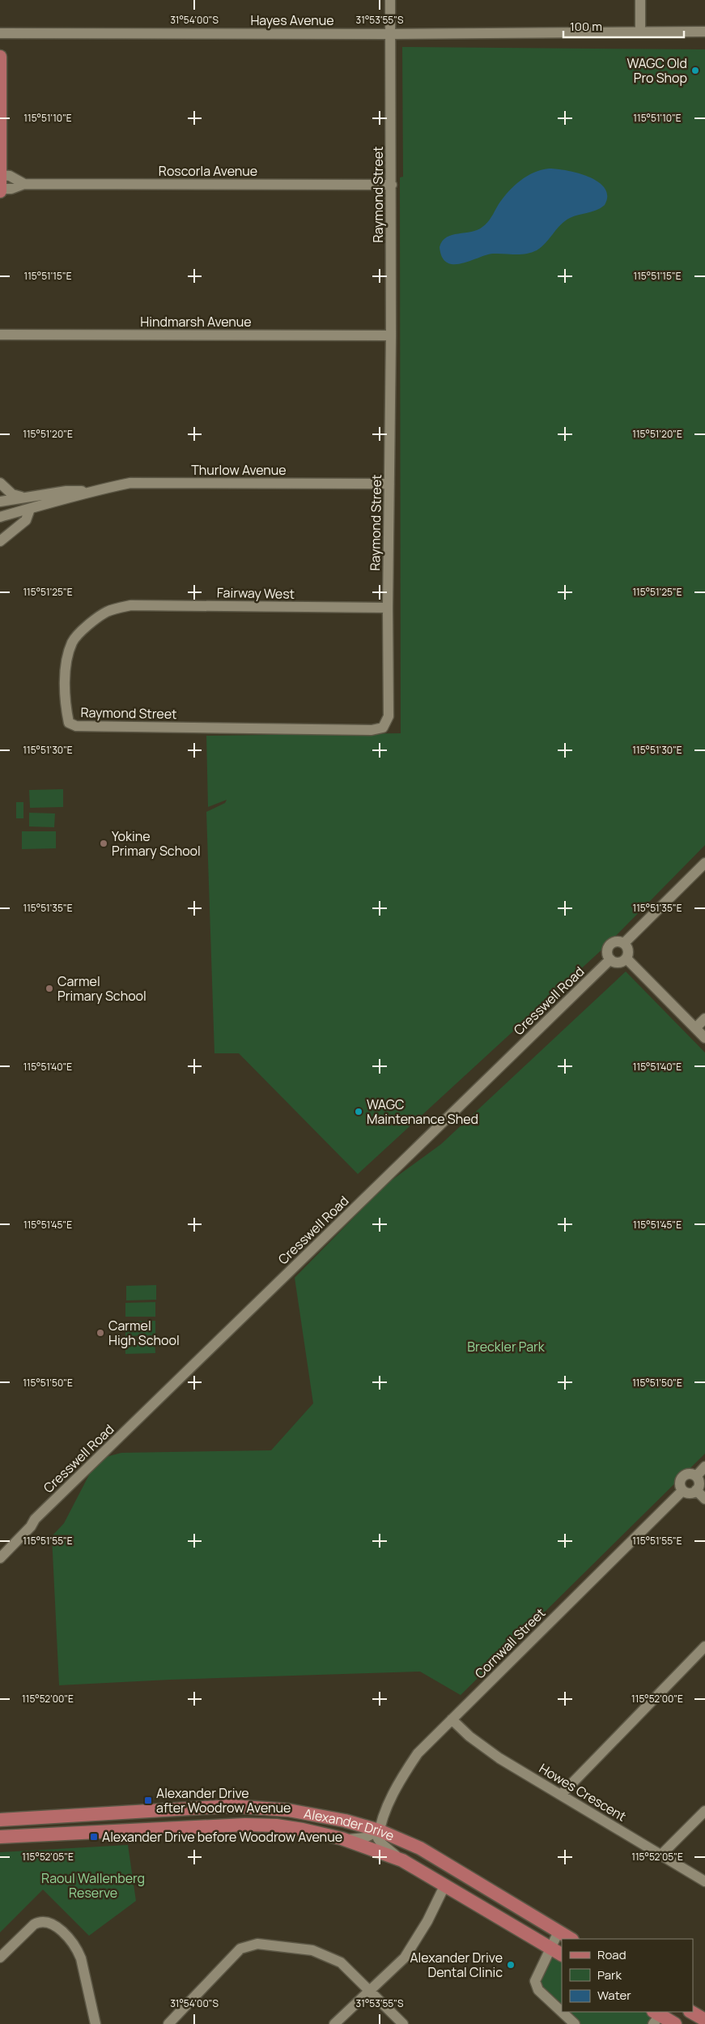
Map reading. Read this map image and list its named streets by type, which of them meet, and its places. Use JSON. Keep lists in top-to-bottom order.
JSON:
{
  "streets": {
    "main road": ["Alexander Drive"],
    "street": [
      "Hayes Avenue",
      "Roscorla Avenue",
      "Raymond Street",
      "Hindmarsh Avenue",
      "Thurlow Avenue",
      "Fairway West",
      "Cresswell Road",
      "Cornwall Street",
      "Howes Crescent"
    ]
  },
  "crossings": [
    ["Hayes Avenue", "Raymond Street"],
    ["Roscorla Avenue", "Raymond Street"],
    ["Raymond Street", "Hindmarsh Avenue"],
    ["Raymond Street", "Thurlow Avenue"],
    ["Raymond Street", "Fairway West"],
    ["Cornwall Street", "Howes Crescent"],
    ["Cornwall Street", "Alexander Drive"]
  ],
  "parks": ["Breckler Park", "Raoul Wallenberg Reserve"],
  "places": {
    "other": [
      "WAGC Old Pro Shop",
      "Yokine Primary School",
      "Carmel Primary School",
      "WAGC Maintenance Shed",
      "Carmel High School",
      "Alexander Drive Dental Clinic"
    ],
    "transit": ["Alexander Drive after Woodrow Avenue", "Alexander Drive before Woodrow Avenue"]
  },
  "legend": ["Road", "Park", "Water"],
  "scale_bar": "100 m",
  "coordinates": [
    "31°54'00\"S",
    "31°53'55\"S",
    "115°51'10\"E",
    "115°51'15\"E",
    "115°51'20\"E",
    "115°51'25\"E",
    "115°51'30\"E",
    "115°51'35\"E",
    "115°51'40\"E",
    "115°51'45\"E",
    "115°51'50\"E",
    "115°51'55\"E",
    "115°52'00\"E",
    "115°52'05\"E"
  ]
}
